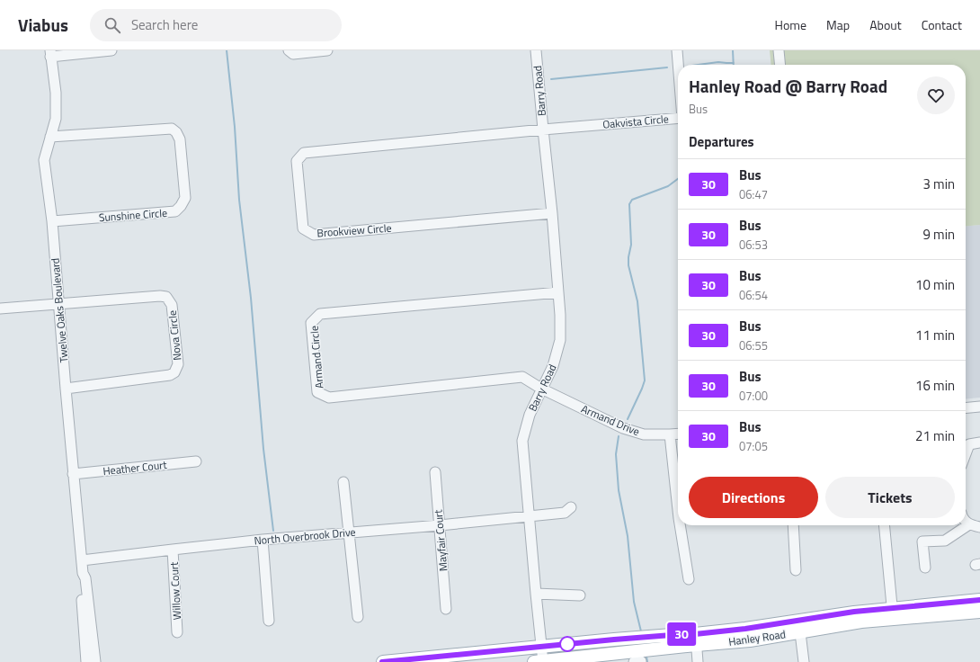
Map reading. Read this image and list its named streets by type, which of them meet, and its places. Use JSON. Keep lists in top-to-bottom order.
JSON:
{
  "streets": {
    "main road": ["Hanley Road"],
    "street": [
      "Barry Road",
      "Oakvista Circle",
      "Sunshine Circle",
      "Brookview Circle",
      "Twelve Oaks Boulevard",
      "Nova Circle",
      "Armand Circle",
      "Armand Drive",
      "Heather Court",
      "North Overbrook Drive",
      "Mayfair Court",
      "Willow Court"
    ]
  },
  "crossings": [
    ["Barry Road", "Oakvista Circle"],
    ["Barry Road", "Brookview Circle"],
    ["Barry Road", "Armand Circle"],
    ["Barry Road", "Armand Drive"],
    ["Barry Road", "North Overbrook Drive"],
    ["Barry Road", "Hanley Road"],
    ["Oakvista Circle", "Brookview Circle"],
    ["Sunshine Circle", "Twelve Oaks Boulevard"],
    ["Twelve Oaks Boulevard", "Nova Circle"],
    ["Twelve Oaks Boulevard", "Heather Court"],
    ["Twelve Oaks Boulevard", "North Overbrook Drive"],
    ["Armand Circle", "Armand Drive"],
    ["North Overbrook Drive", "Mayfair Court"],
    ["North Overbrook Drive", "Willow Court"]
  ],
  "lines": ["bus line 30"],
  "page": {
    "header": "Viabus",
    "search": "Search here",
    "nav": [
      "Home",
      "Map",
      "About",
      "Contact"
    ],
    "on_map": "30",
    "heading": [
      ["Hanley Road @ Barry Road", "Bus"],
      "Departures"
    ],
    "list": [
      {
        "mark": "30",
        "name": "Bus",
        "note": "06:47",
        "value": "3 min"
      },
      {
        "mark": "30",
        "name": "Bus",
        "note": "06:53",
        "value": "9 min"
      },
      {
        "mark": "30",
        "name": "Bus",
        "note": "06:54",
        "value": "10 min"
      },
      {
        "mark": "30",
        "name": "Bus",
        "note": "06:55",
        "value": "11 min"
      },
      {
        "mark": "30",
        "name": "Bus",
        "note": "07:00",
        "value": "16 min"
      },
      {
        "mark": "30",
        "name": "Bus",
        "note": "07:05",
        "value": "21 min"
      }
    ],
    "buttons": ["Directions", "Tickets"]
  }
}
